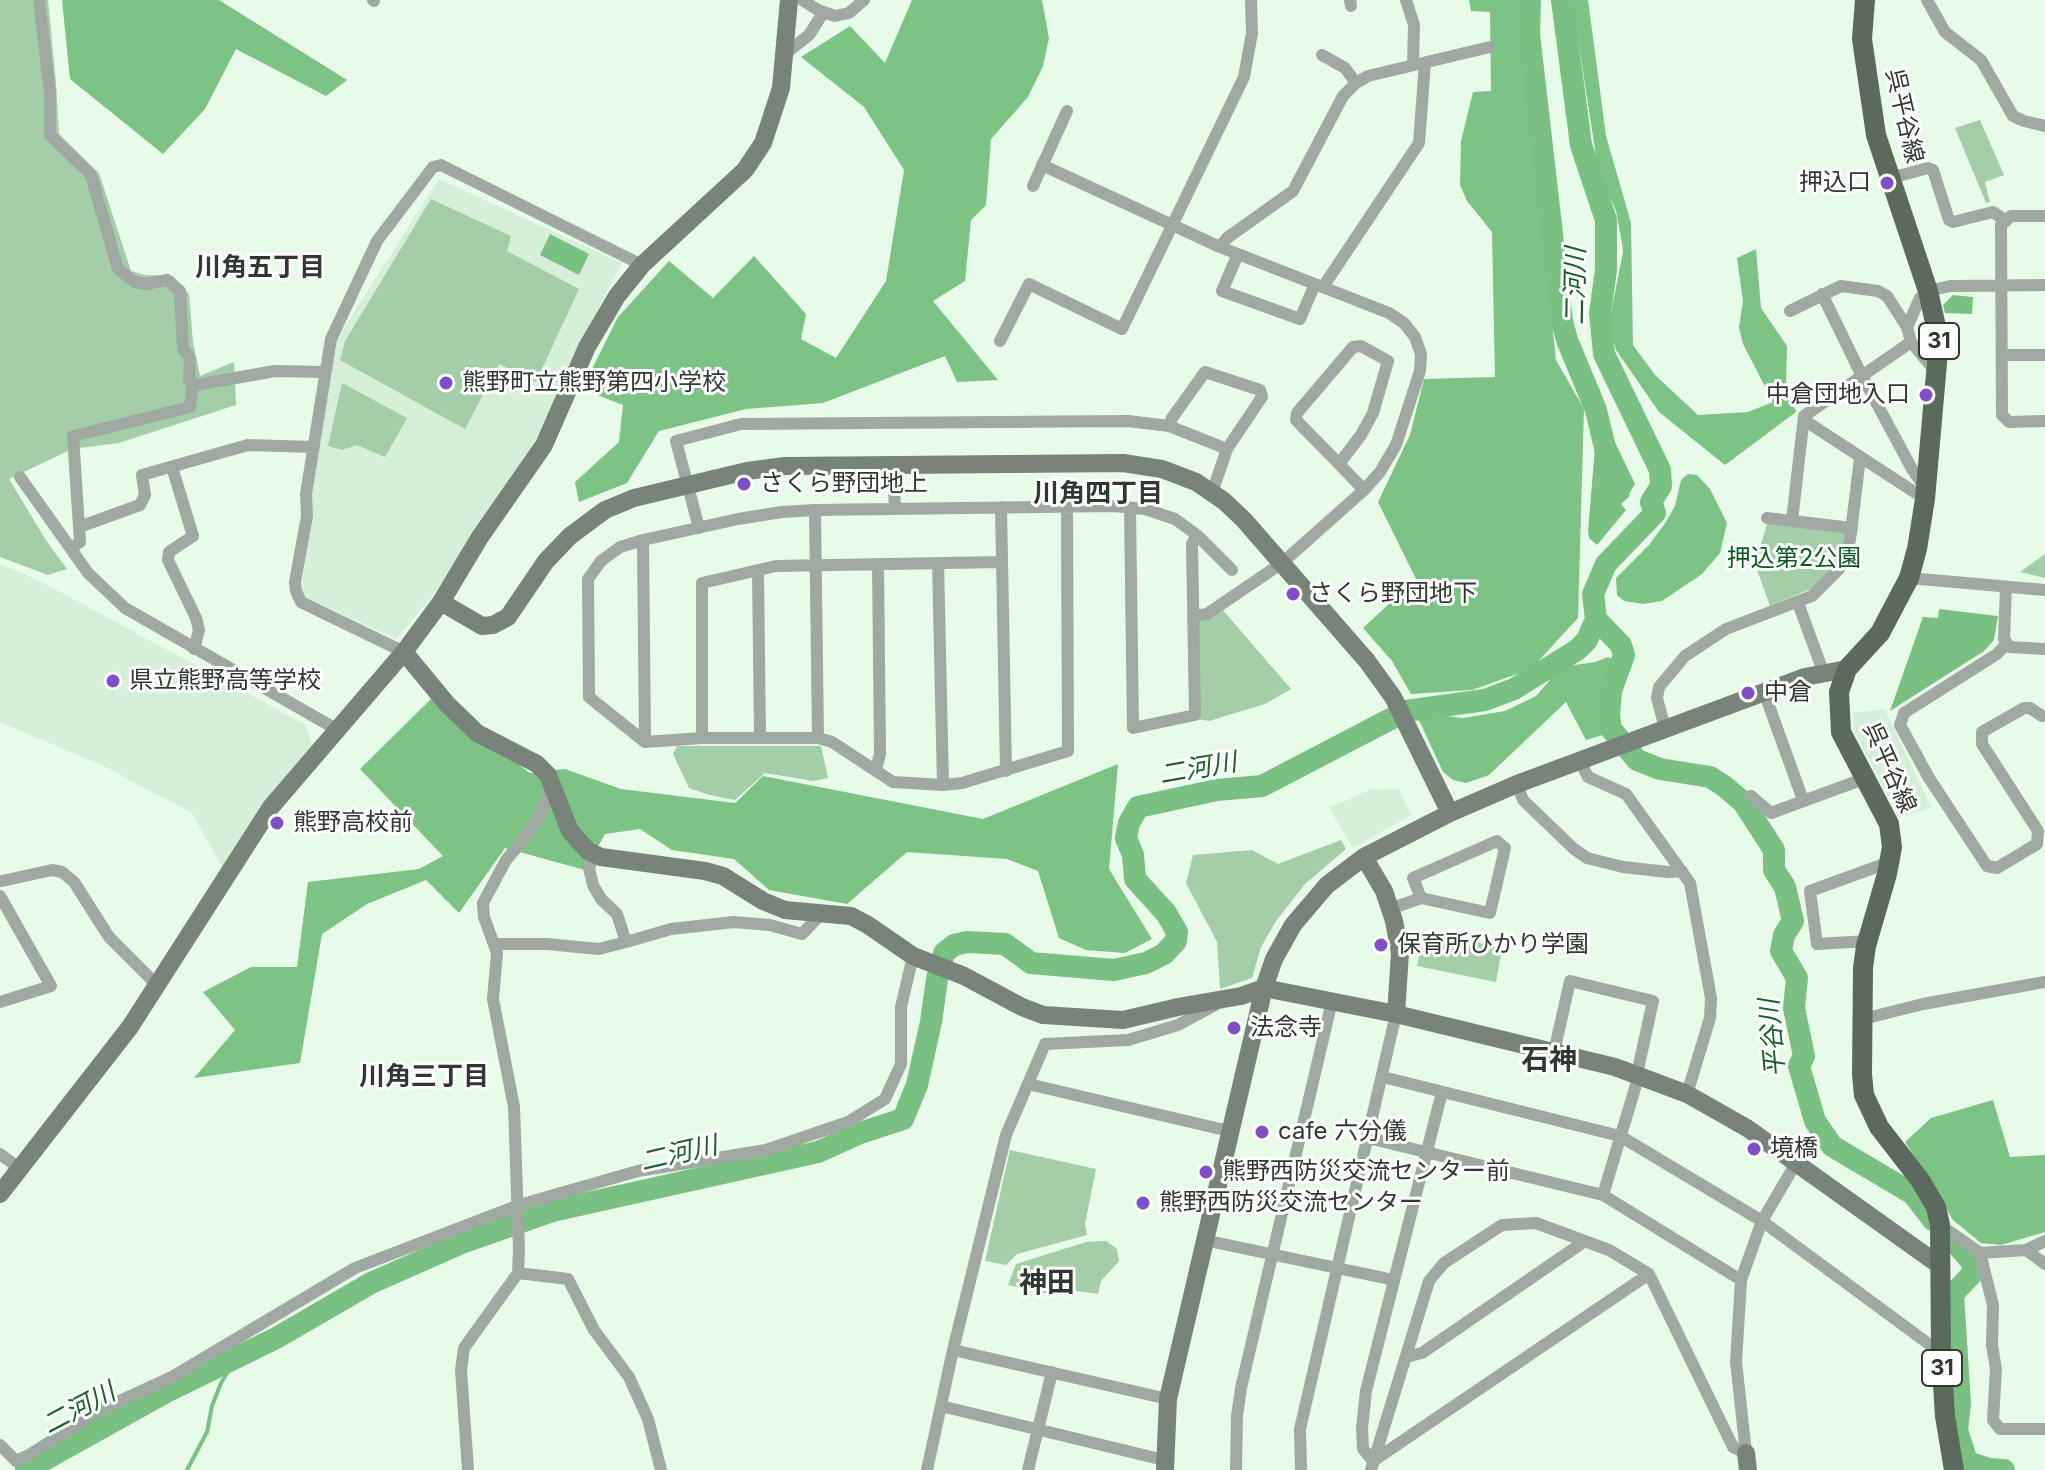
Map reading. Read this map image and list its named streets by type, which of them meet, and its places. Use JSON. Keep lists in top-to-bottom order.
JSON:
{
  "streets": {
    "main road": ["呉平谷線", "31"]
  },
  "districts": [
    "川角五丁目",
    "川角四丁目",
    "石神",
    "川角三丁目",
    "神田"
  ],
  "water": ["二河川", "平谷川"],
  "parks": ["押込第2公園"],
  "places": [
    "押込口",
    "熊野町立熊野第四小学校",
    "中倉団地入口",
    "さくら野団地上",
    "さくら野団地下",
    "県立熊野高等学校",
    "中倉",
    "熊野高校前",
    "保育所ひかり学園",
    "法念寺",
    "cafe 六分儀",
    "境橋",
    "熊野西防災交流センター前",
    "熊野西防災交流センター"
  ]
}
